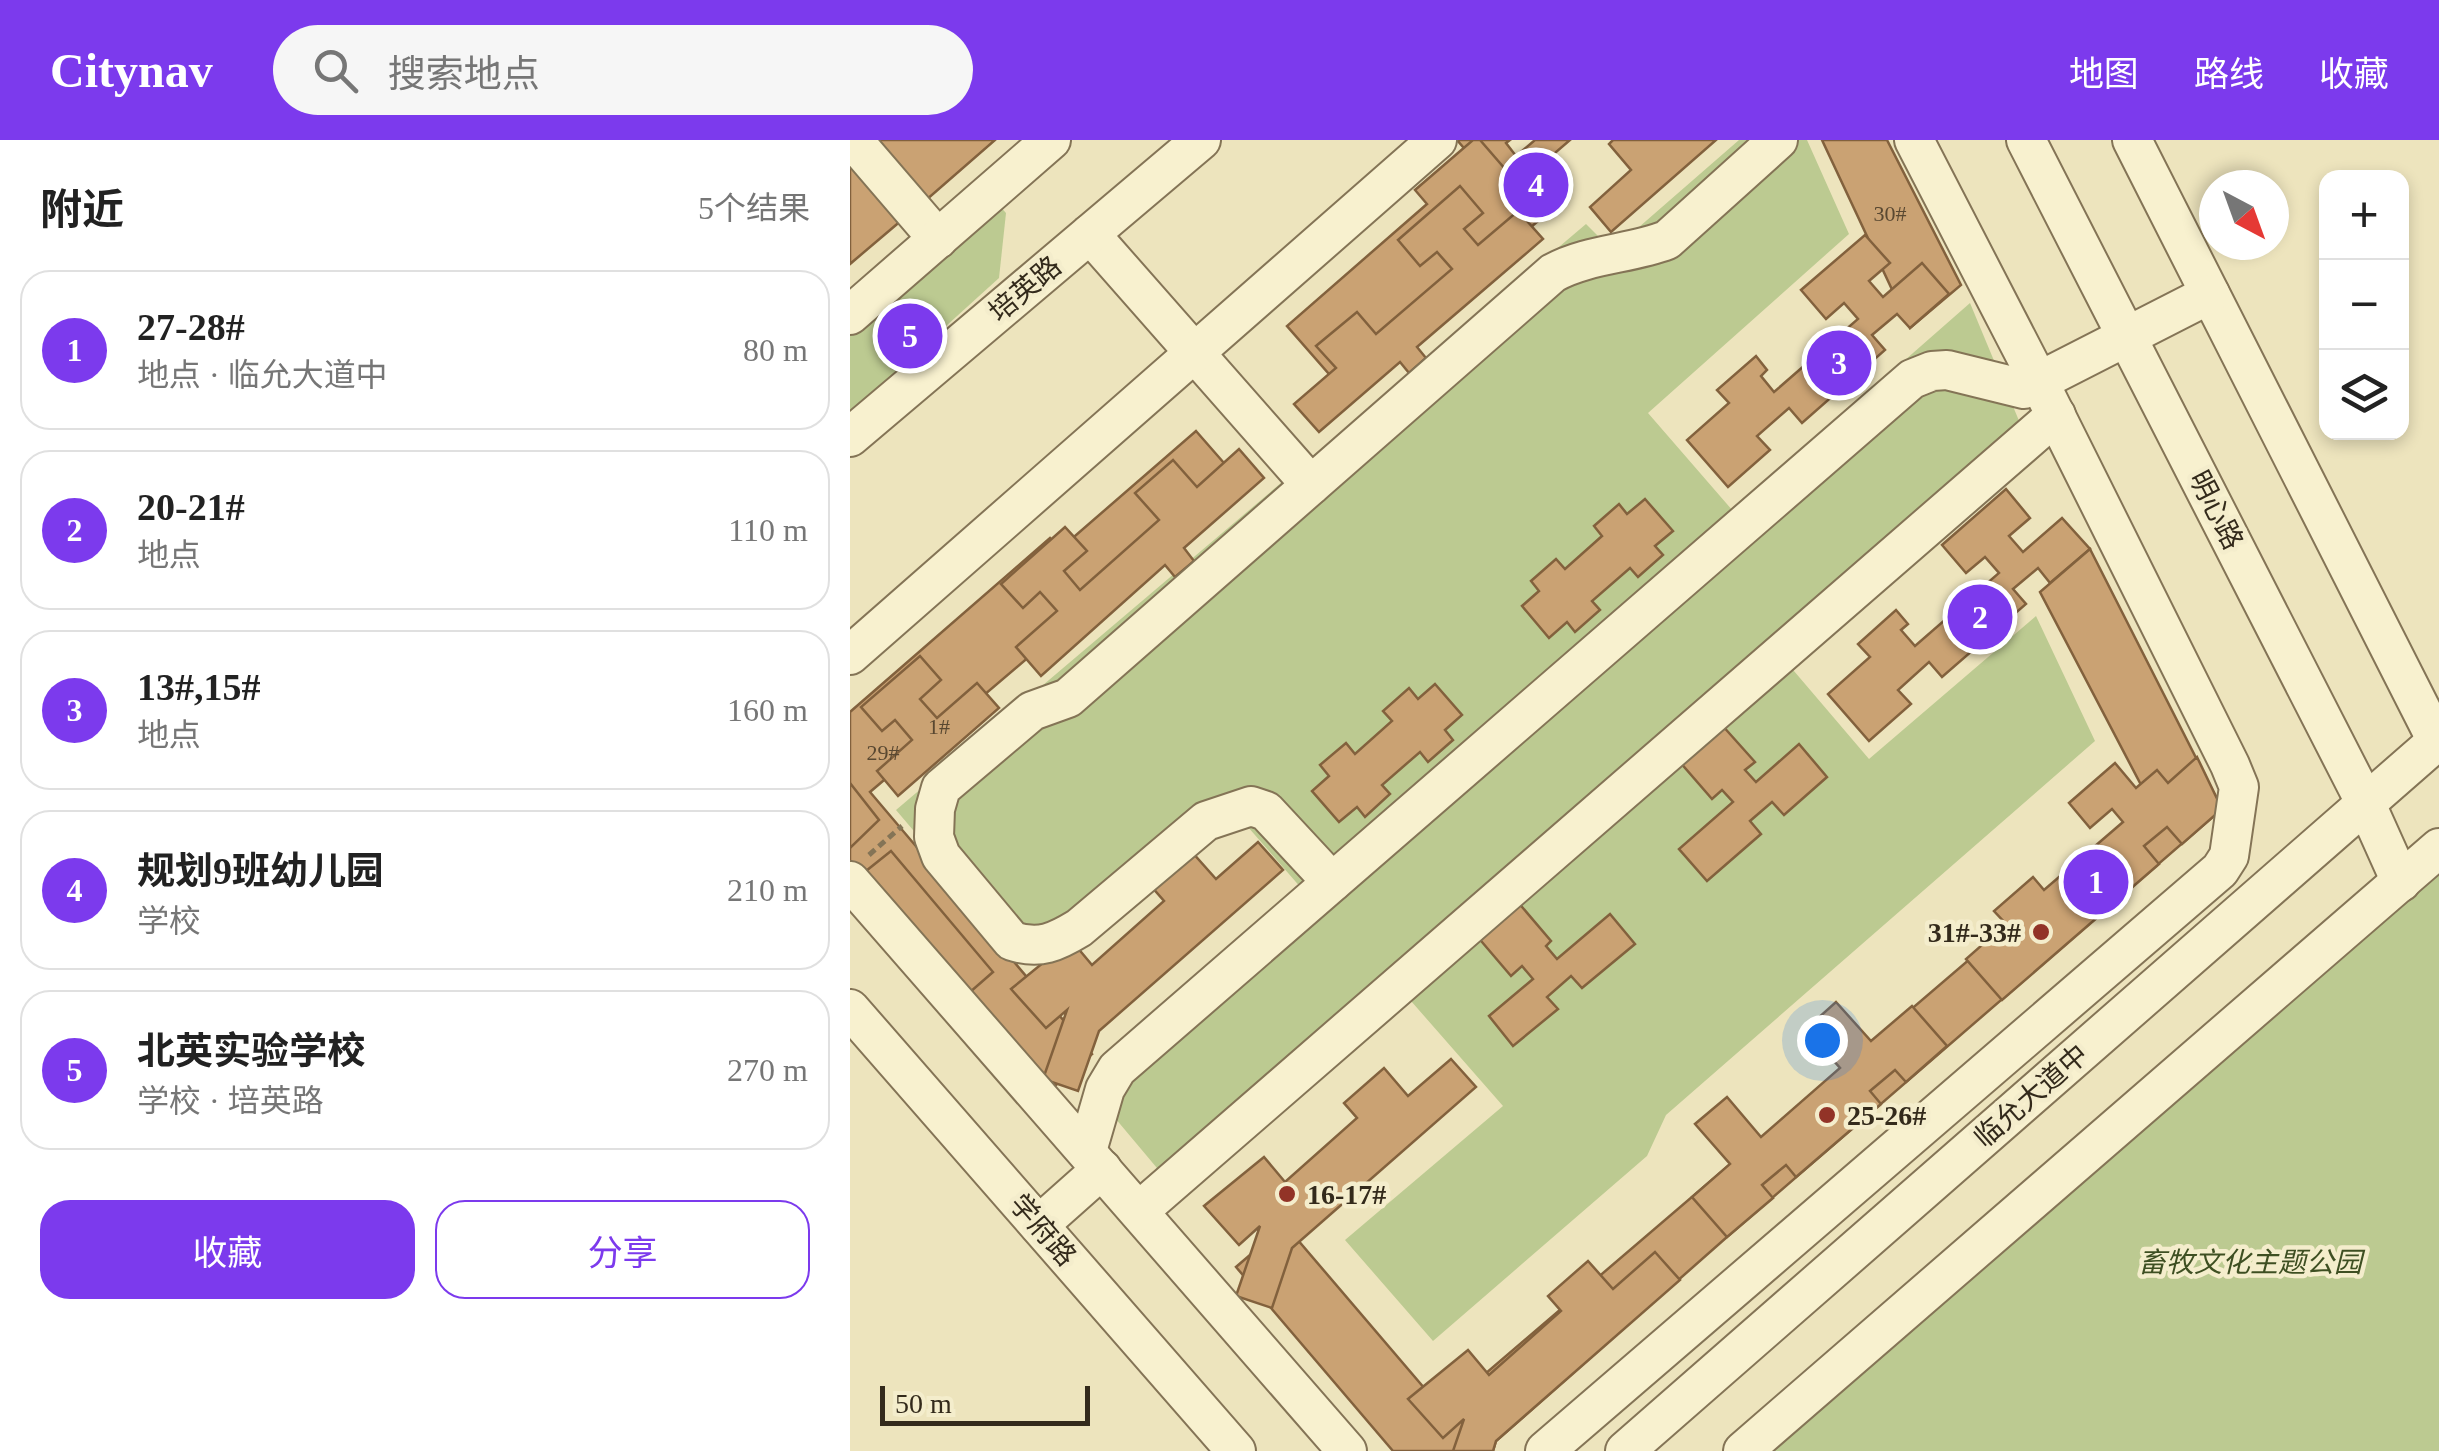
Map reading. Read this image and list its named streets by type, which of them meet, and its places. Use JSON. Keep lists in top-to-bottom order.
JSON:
{
  "streets": {
    "street": [
      "培英路",
      "明心路",
      "临允大道中",
      "学府路"
    ]
  },
  "crossings": [
    ["明心路", "临允大道中"]
  ],
  "parks": ["畜牧文化主题公园"],
  "places": ["31#-33#", "25-26#", "16-17#"],
  "house_numbers": ["30#", "1#", "29#"],
  "scale_bar": "50 m",
  "north": "bottom right",
  "page": {
    "header": "Citynav",
    "search": "搜索地点",
    "nav": ["地图", "路线", "收藏"],
    "heading": ["附近", "5个结果"],
    "pins": [
      "4",
      "5",
      "3",
      "2",
      "1"
    ],
    "map_buttons": ["+", "−"],
    "list": [
      {
        "mark": "1",
        "name": "27-28#",
        "note": "地点 · 临允大道中",
        "value": "80 m"
      },
      {
        "mark": "2",
        "name": "20-21#",
        "note": "地点",
        "value": "110 m"
      },
      {
        "mark": "3",
        "name": "13#,15#",
        "note": "地点",
        "value": "160 m"
      },
      {
        "mark": "4",
        "name": "规划9班幼儿园",
        "note": "学校",
        "value": "210 m"
      },
      {
        "mark": "5",
        "name": "北英实验学校",
        "note": "学校 · 培英路",
        "value": "270 m"
      }
    ],
    "buttons": ["收藏", "分享"],
    "scale": "50 m"
  }
}
